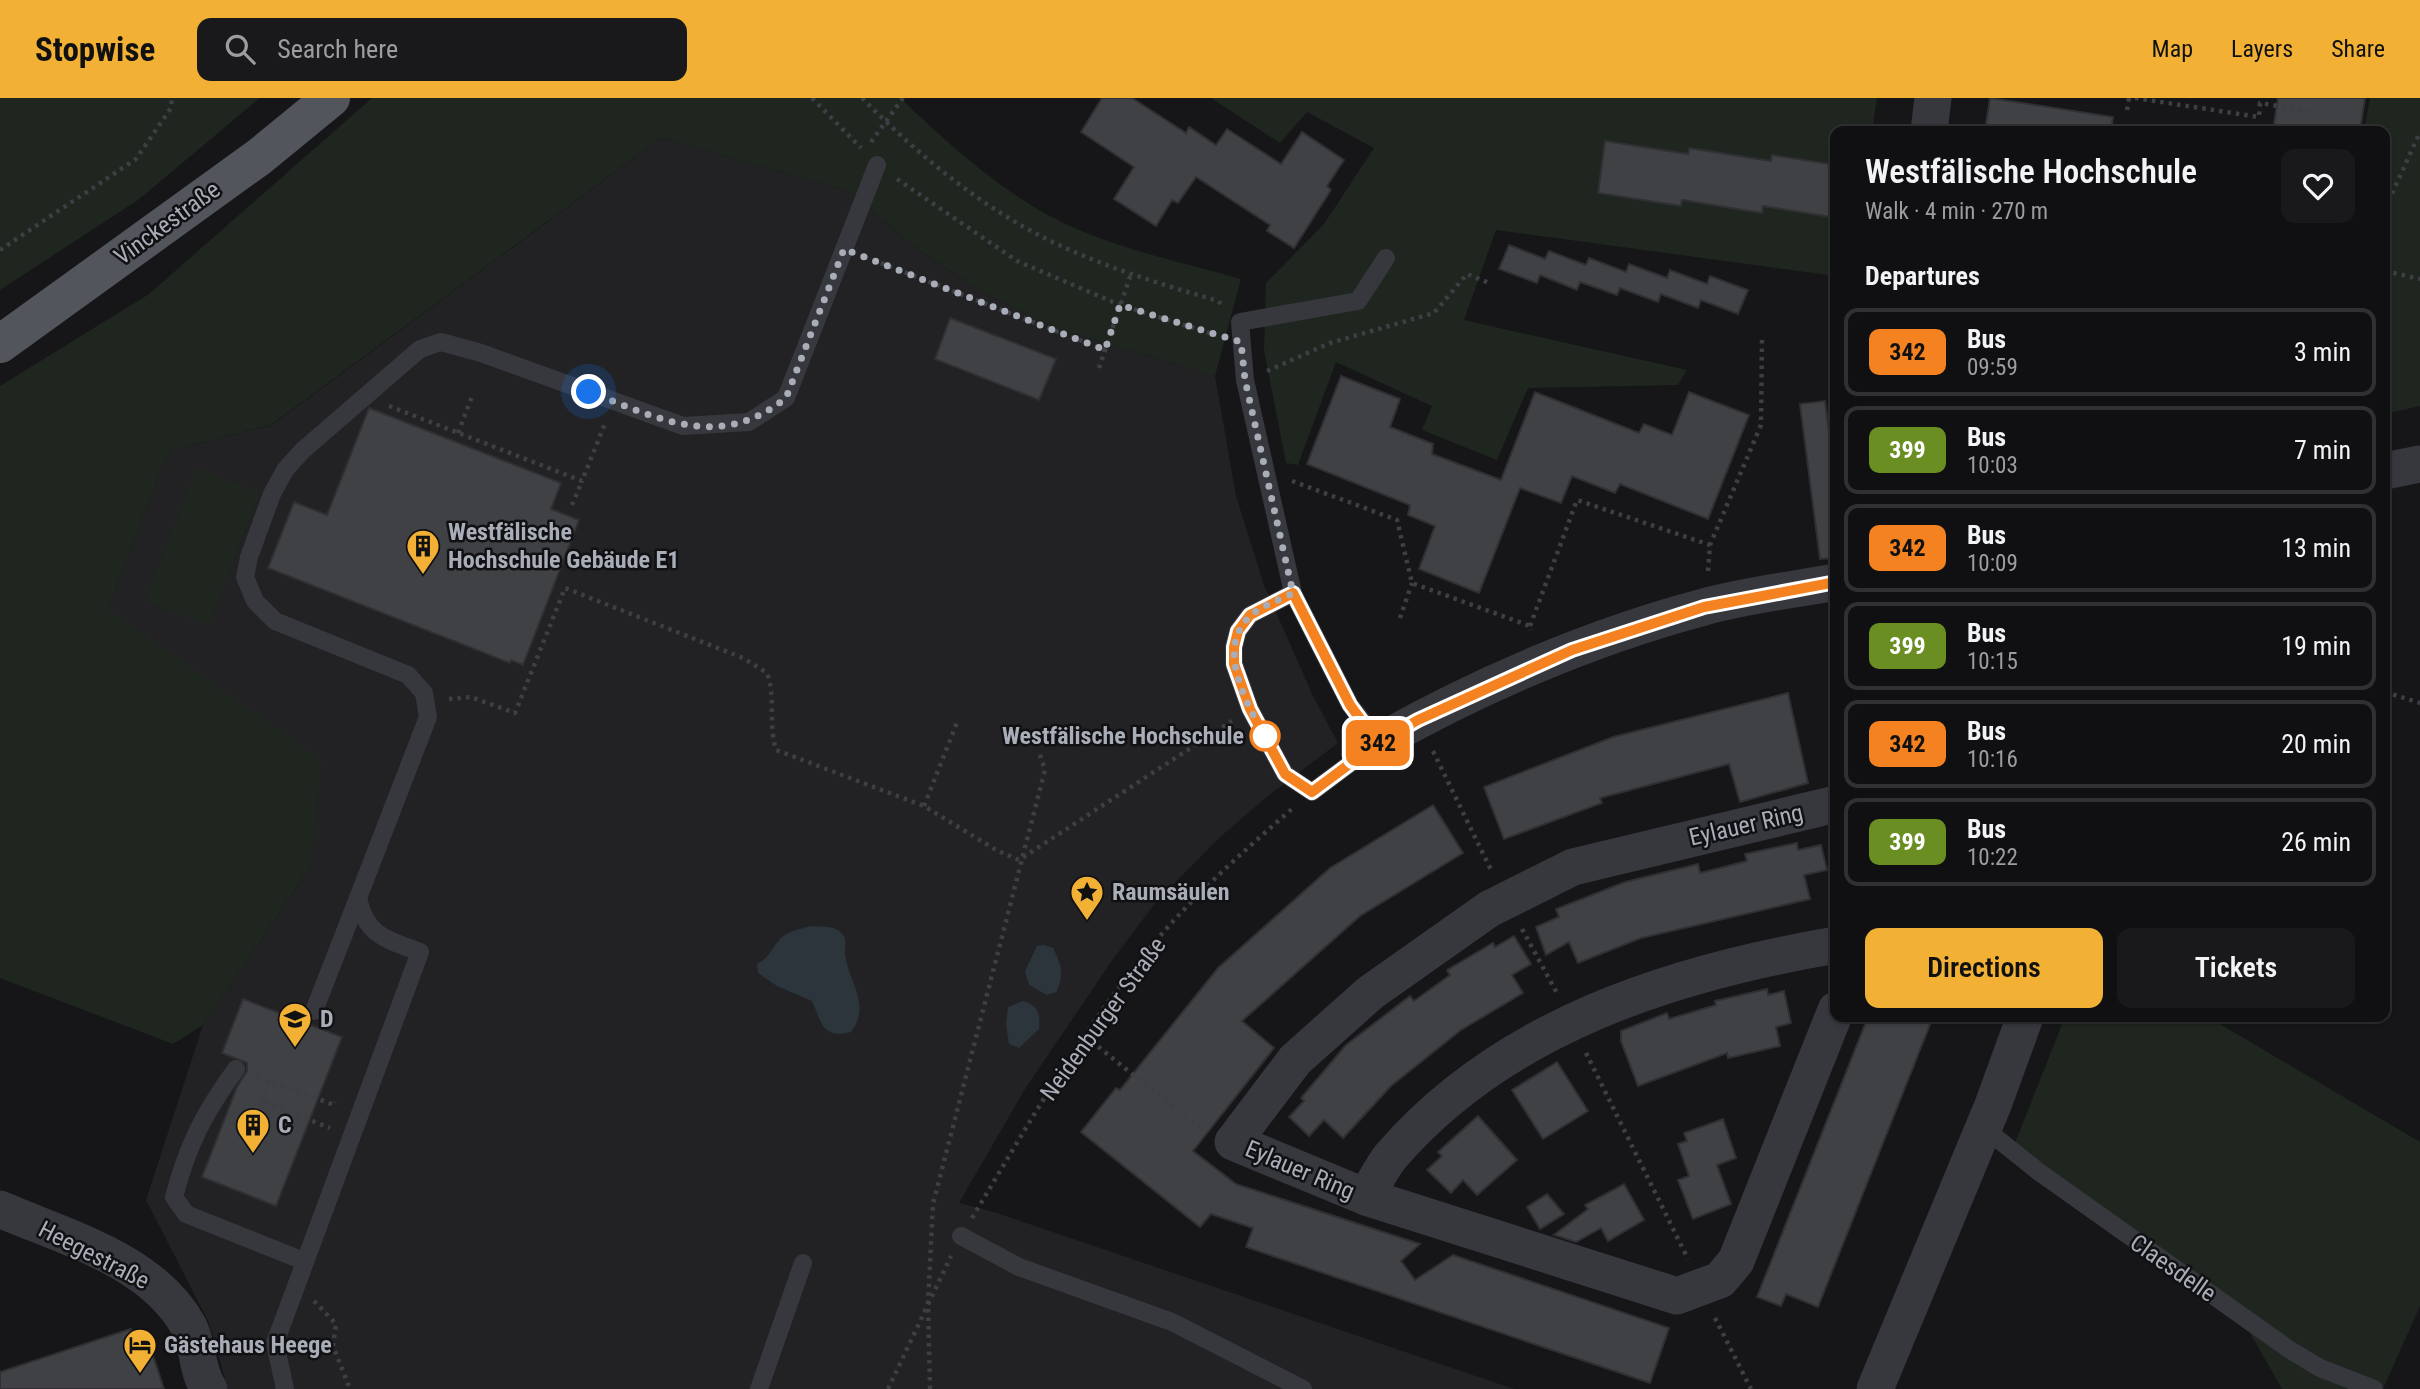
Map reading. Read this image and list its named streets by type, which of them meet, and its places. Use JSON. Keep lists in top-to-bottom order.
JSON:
{
  "streets": {
    "main road": ["Vinckestraße"],
    "street": ["Eylauer Ring", "Heegestraße"],
    "lane": ["Claesdelle"],
    "path": ["Neidenburger Straße"]
  },
  "places": {
    "building": ["Westfälische Hochschule Gebäude E1", "C"],
    "other": ["Westfälische Hochschule"],
    "place": ["Raumsäulen"],
    "school or university": ["D"],
    "hotel": ["Gästehaus Heege"]
  },
  "lines": ["bus line 342"],
  "page": {
    "header": "Stopwise",
    "search": "Search here",
    "nav": ["Map", "Layers", "Share"],
    "on_map": "342",
    "heading": [
      ["Westfälische Hochschule", "Walk · 4 min · 270 m"],
      "Departures"
    ],
    "list": [
      {
        "mark": "342",
        "name": "Bus",
        "note": "09:59",
        "value": "3 min"
      },
      {
        "mark": "399",
        "name": "Bus",
        "note": "10:03",
        "value": "7 min"
      },
      {
        "mark": "342",
        "name": "Bus",
        "note": "10:09",
        "value": "13 min"
      },
      {
        "mark": "399",
        "name": "Bus",
        "note": "10:15",
        "value": "19 min"
      },
      {
        "mark": "342",
        "name": "Bus",
        "note": "10:16",
        "value": "20 min"
      },
      {
        "mark": "399",
        "name": "Bus",
        "note": "10:22",
        "value": "26 min"
      }
    ],
    "buttons": ["Directions", "Tickets"]
  }
}
